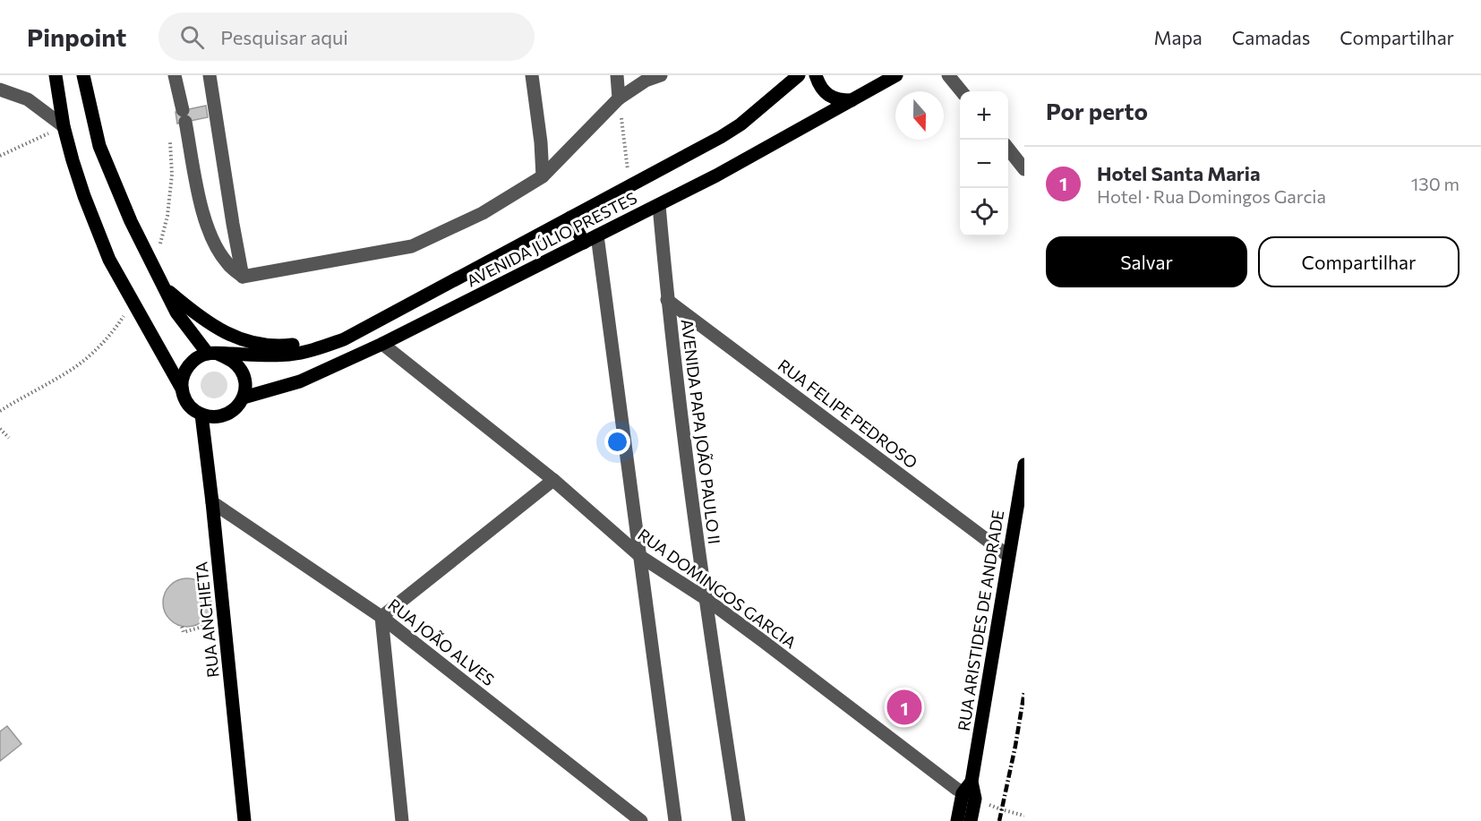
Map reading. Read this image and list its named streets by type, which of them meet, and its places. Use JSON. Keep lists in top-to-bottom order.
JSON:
{
  "streets": {
    "main road": ["AVENIDA JÚLIO PRESTES", "RUA ANCHIETA", "RUA ARISTIDES DE ANDRADE"],
    "street": [
      "RUA FELIPE PEDROSO",
      "AVENIDA PAPA JOÃO PAULO II",
      "RUA DOMINGOS GARCIA",
      "RUA JOÃO ALVES"
    ]
  },
  "crossings": [
    ["AVENIDA JÚLIO PRESTES", "AVENIDA PAPA JOÃO PAULO II"],
    ["AVENIDA JÚLIO PRESTES", "RUA DOMINGOS GARCIA"],
    ["AVENIDA JÚLIO PRESTES", "RUA ANCHIETA"],
    ["RUA FELIPE PEDROSO", "AVENIDA PAPA JOÃO PAULO II"],
    ["RUA FELIPE PEDROSO", "RUA ARISTIDES DE ANDRADE"],
    ["AVENIDA PAPA JOÃO PAULO II", "RUA DOMINGOS GARCIA"],
    ["RUA DOMINGOS GARCIA", "RUA ARISTIDES DE ANDRADE"],
    ["RUA ANCHIETA", "RUA JOÃO ALVES"]
  ],
  "north": "bottom",
  "page": {
    "header": "Pinpoint",
    "search": "Pesquisar aqui",
    "nav": ["Mapa", "Camadas", "Compartilhar"],
    "heading": "Por perto",
    "map_buttons": ["+", "−"],
    "list": [
      {
        "mark": "1",
        "name": "Hotel Santa Maria",
        "note": "Hotel · Rua Domingos Garcia",
        "value": "130 m"
      }
    ],
    "buttons": ["Salvar", "Compartilhar"],
    "pins": "1"
  }
}
